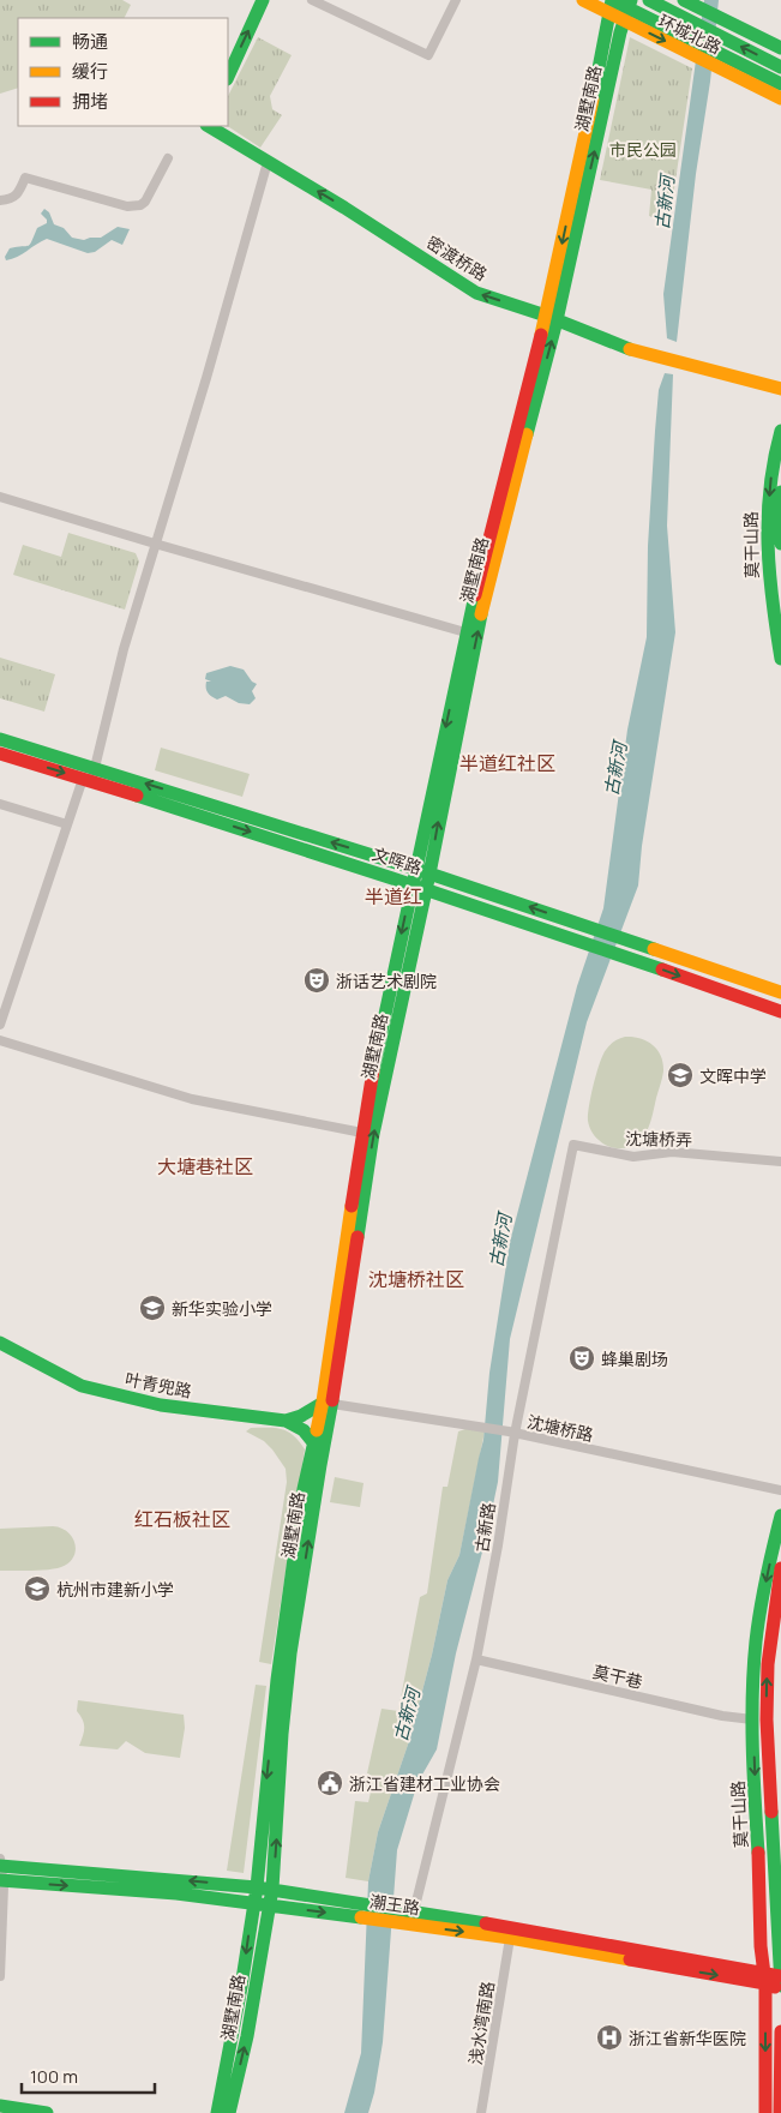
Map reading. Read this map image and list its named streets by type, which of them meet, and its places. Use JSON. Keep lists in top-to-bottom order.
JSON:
{
  "streets": {
    "main road": [
      "环城北路",
      "湖墅南路",
      "密渡桥路",
      "莫干山路",
      "文晖路",
      "叶青兜路",
      "潮王路"
    ],
    "street": [
      "沈塘桥弄",
      "沈塘桥路",
      "古新路",
      "莫干巷",
      "浅水湾南路"
    ]
  },
  "crossings": [
    ["环城北路", "湖墅南路"],
    ["湖墅南路", "密渡桥路"],
    ["湖墅南路", "文晖路"],
    ["湖墅南路", "叶青兜路"],
    ["湖墅南路", "沈塘桥路"],
    ["湖墅南路", "潮王路"],
    ["莫干山路", "莫干巷"],
    ["莫干山路", "潮王路"],
    ["沈塘桥弄", "古新路"],
    ["沈塘桥路", "古新路"],
    ["古新路", "莫干巷"],
    ["古新路", "潮王路"],
    ["潮王路", "浅水湾南路"]
  ],
  "one_way": ["密渡桥路"],
  "districts": [
    "半道红社区",
    "半道红",
    "大塘巷社区",
    "沈塘桥社区",
    "红石板社区"
  ],
  "water": ["古新河"],
  "parks": ["市民公园"],
  "places": {
    "theatre": ["浙话艺术剧院", "蜂巢剧场"],
    "school or university": ["文晖中学", "新华实验小学", "杭州市建新小学"],
    "public building": ["浙江省建材工业协会"],
    "hospital": ["浙江省新华医院"]
  },
  "legend": ["畅通", "缓行", "拥堵"],
  "scale_bar": "100 m"
}
